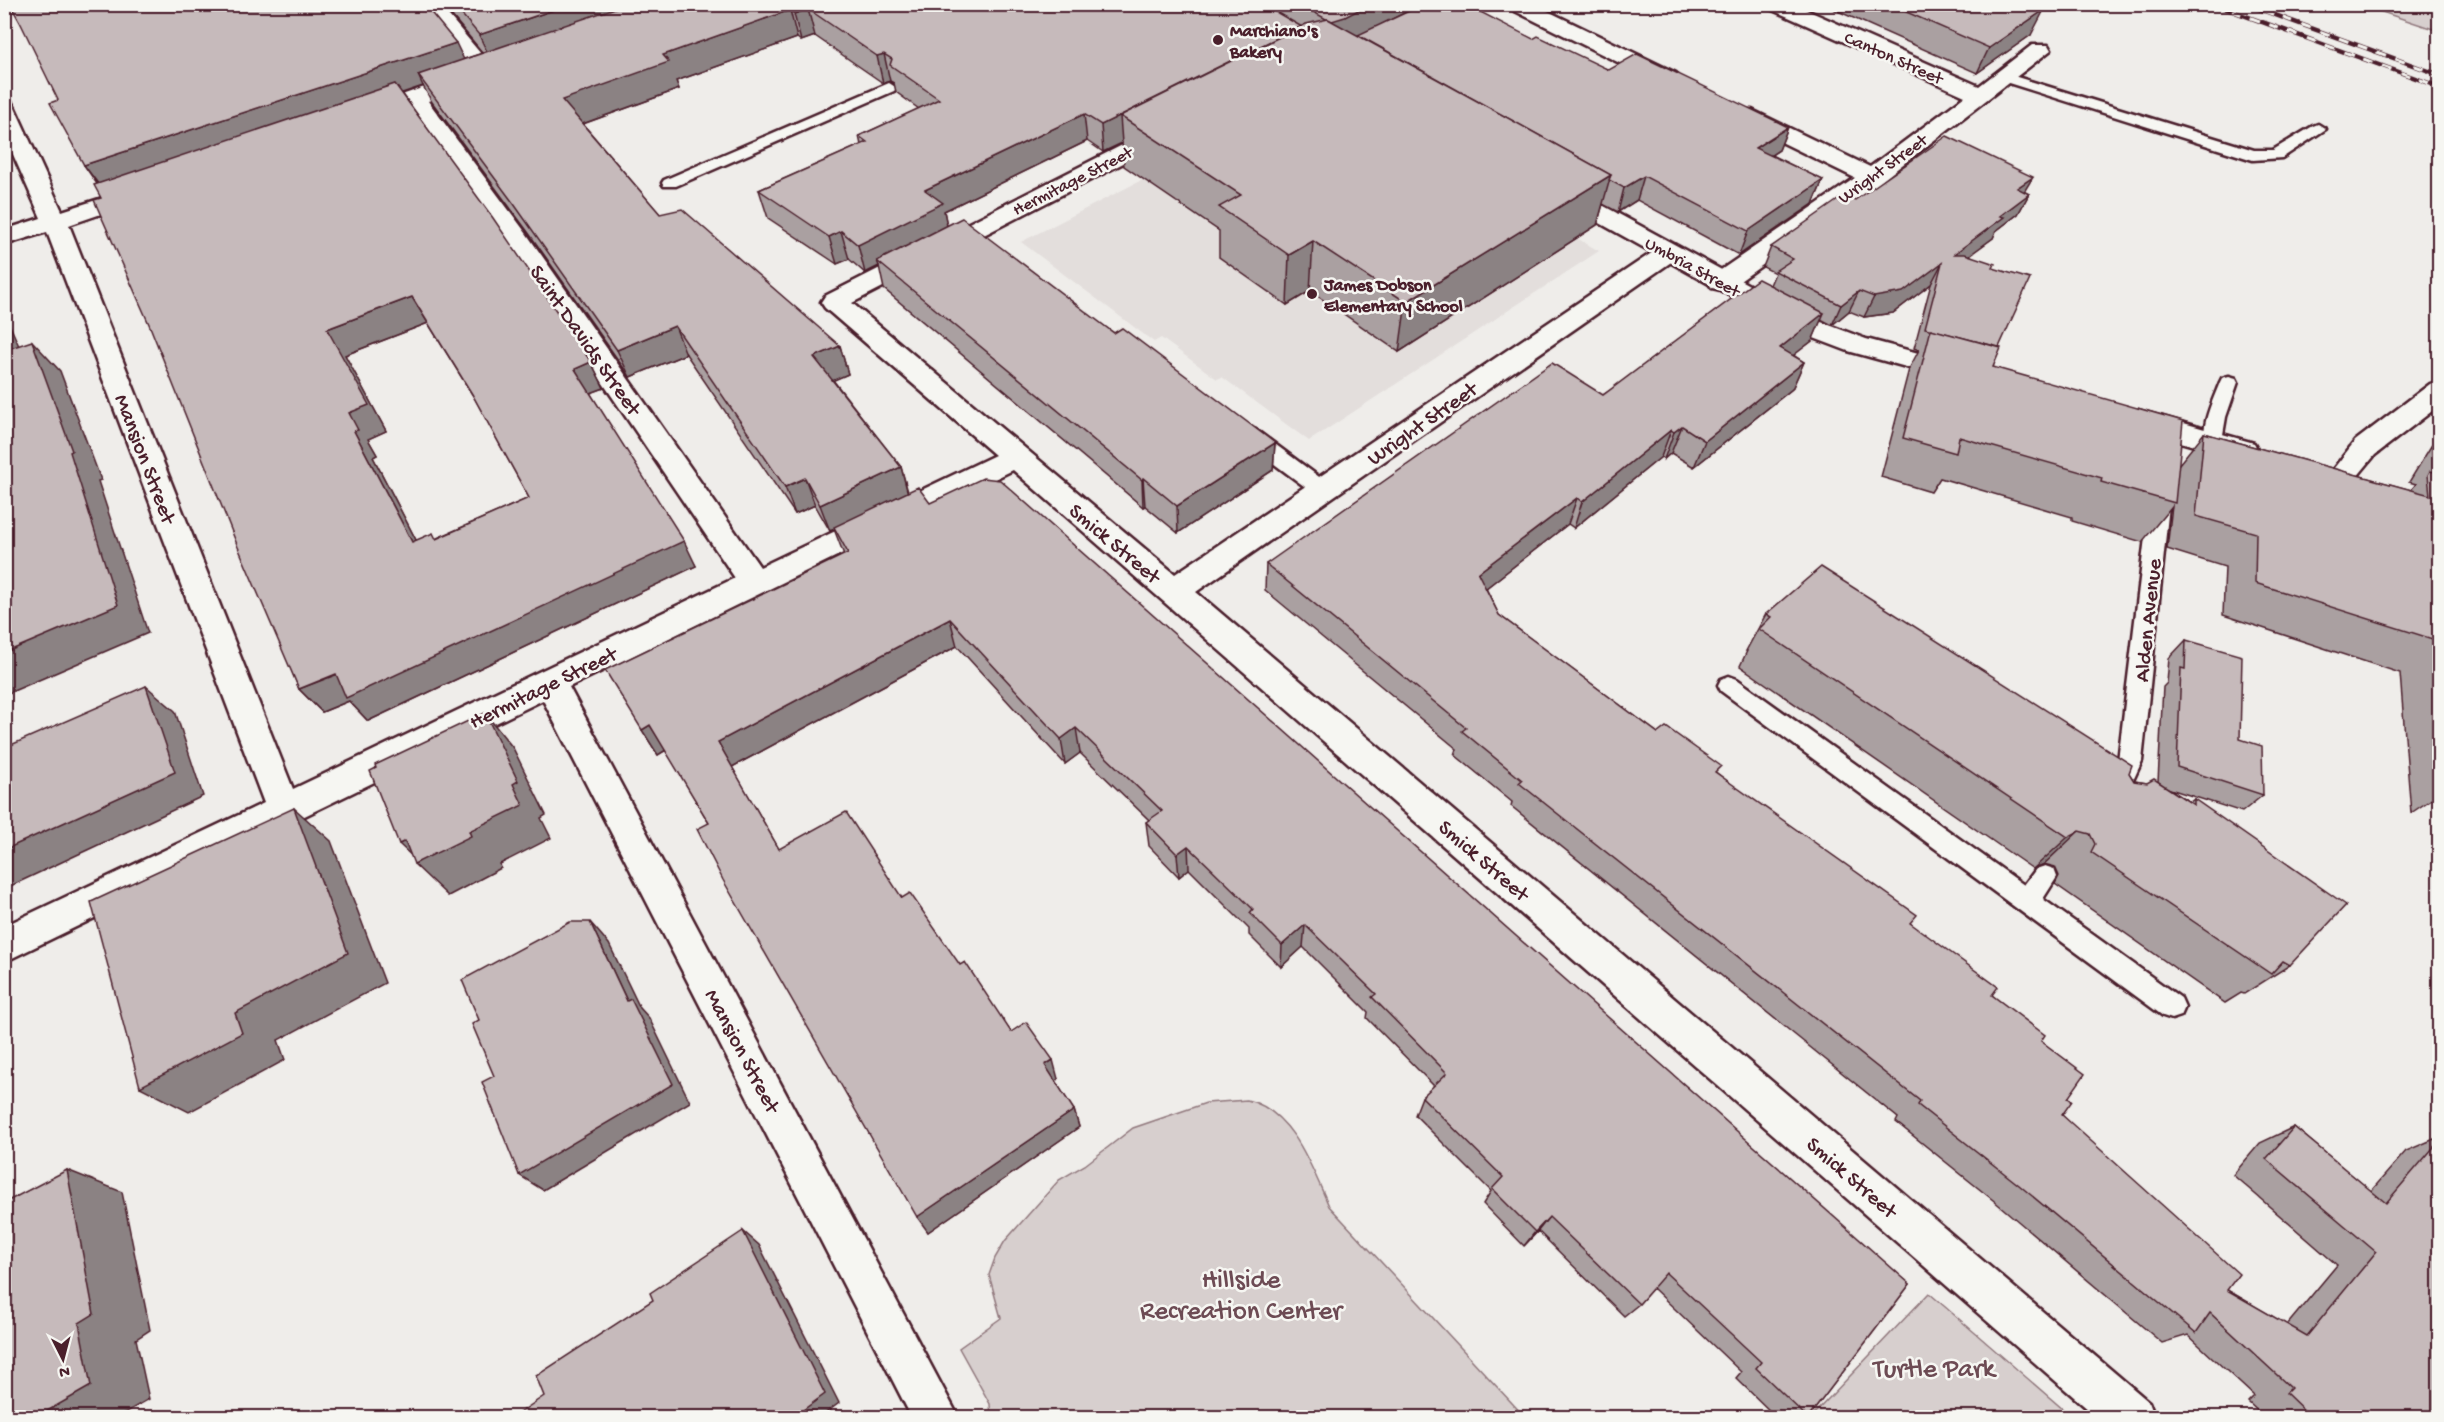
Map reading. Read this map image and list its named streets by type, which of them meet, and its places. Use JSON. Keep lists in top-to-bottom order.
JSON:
{
  "streets": {
    "street": [
      "Canton Street",
      "Wright Street",
      "Hermitage Street",
      "Umbria Street",
      "Saint Davids Street",
      "Mansion Street",
      "Smick Street"
    ],
    "lane": ["Alden Avenue"]
  },
  "crossings": [
    ["Canton Street", "Wright Street"],
    ["Wright Street", "Umbria Street"],
    ["Wright Street", "Smick Street"],
    ["Hermitage Street", "Saint Davids Street"],
    ["Hermitage Street", "Mansion Street"],
    ["Hermitage Street", "Smick Street"]
  ],
  "parks": ["Hillside Recreation Center", "Turtle Park"],
  "places": ["Marchiano's Bakery", "James Dobson Elementary School"],
  "north": "bottom"
}
